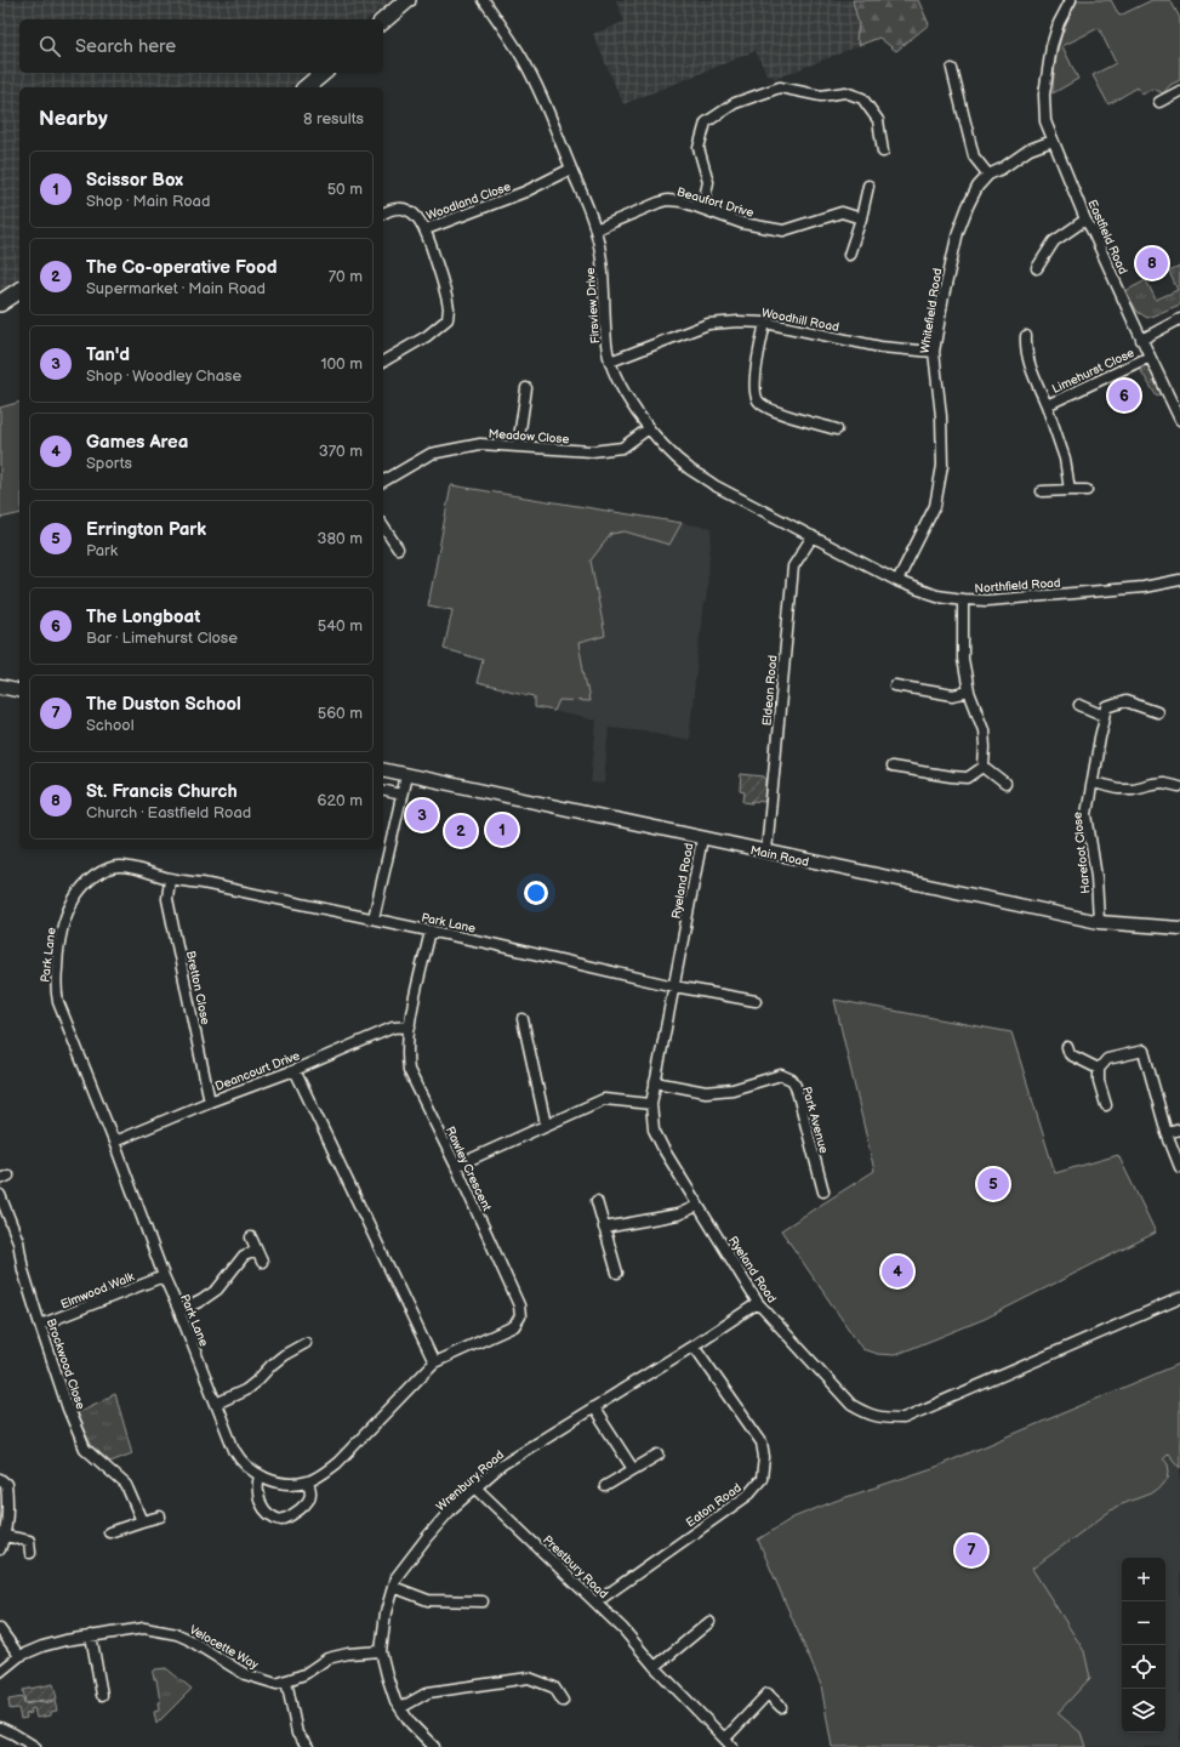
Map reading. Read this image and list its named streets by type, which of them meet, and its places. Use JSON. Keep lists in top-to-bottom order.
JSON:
{
  "streets": {
    "street": [
      "Woodland Close",
      "Beaufort Drive",
      "Eastfield Road",
      "Firsview Drive",
      "Whitefield Road",
      "Woodhill Road",
      "Limehurst Close",
      "Meadow Close",
      "Northfield Road",
      "Eldean Road",
      "Harefoot Close",
      "Main Road",
      "Ryeland Road",
      "Park Lane",
      "Bretton Close",
      "Deancourt Drive",
      "Park Avenue",
      "Rawley Crescent",
      "Elmwood Walk",
      "Brockwood Close",
      "Wrenbury Road",
      "Eaton Road",
      "Prestbury Road",
      "Velocette Way"
    ]
  },
  "crossings": [
    ["Woodland Close", "Firsview Drive"],
    ["Beaufort Drive", "Firsview Drive"],
    ["Eastfield Road", "Whitefield Road"],
    ["Eastfield Road", "Limehurst Close"],
    ["Firsview Drive", "Woodhill Road"],
    ["Firsview Drive", "Meadow Close"],
    ["Firsview Drive", "Northfield Road"],
    ["Firsview Drive", "Eldean Road"],
    ["Whitefield Road", "Woodhill Road"],
    ["Whitefield Road", "Northfield Road"],
    ["Northfield Road", "Eldean Road"],
    ["Eldean Road", "Main Road"],
    ["Harefoot Close", "Main Road"],
    ["Main Road", "Ryeland Road"],
    ["Ryeland Road", "Park Lane"],
    ["Ryeland Road", "Park Avenue"],
    ["Ryeland Road", "Wrenbury Road"],
    ["Park Lane", "Bretton Close"],
    ["Park Lane", "Deancourt Drive"],
    ["Park Lane", "Rawley Crescent"],
    ["Park Lane", "Elmwood Walk"],
    ["Bretton Close", "Deancourt Drive"],
    ["Deancourt Drive", "Rawley Crescent"],
    ["Elmwood Walk", "Brockwood Close"],
    ["Wrenbury Road", "Eaton Road"],
    ["Wrenbury Road", "Prestbury Road"],
    ["Wrenbury Road", "Velocette Way"],
    ["Eaton Road", "Prestbury Road"]
  ],
  "page": {
    "search": "Search here",
    "heading": ["Nearby", "8 results"],
    "list": [
      {
        "mark": "1",
        "name": "Scissor Box",
        "note": "Shop · Main Road",
        "value": "50 m"
      },
      {
        "mark": "2",
        "name": "The Co-operative Food",
        "note": "Supermarket · Main Road",
        "value": "70 m"
      },
      {
        "mark": "3",
        "name": "Tan'd",
        "note": "Shop · Woodley Chase",
        "value": "100 m"
      },
      {
        "mark": "4",
        "name": "Games Area",
        "note": "Sports",
        "value": "370 m"
      },
      {
        "mark": "5",
        "name": "Errington Park",
        "note": "Park",
        "value": "380 m"
      },
      {
        "mark": "6",
        "name": "The Longboat",
        "note": "Bar · Limehurst Close",
        "value": "540 m"
      },
      {
        "mark": "7",
        "name": "The Duston School",
        "note": "School",
        "value": "560 m"
      },
      {
        "mark": "8",
        "name": "St. Francis Church",
        "note": "Church · Eastfield Road",
        "value": "620 m"
      }
    ],
    "pins": [
      "8",
      "6",
      "3",
      "1",
      "2",
      "5",
      "4",
      "7"
    ],
    "map_buttons": ["+", "−"]
  }
}
